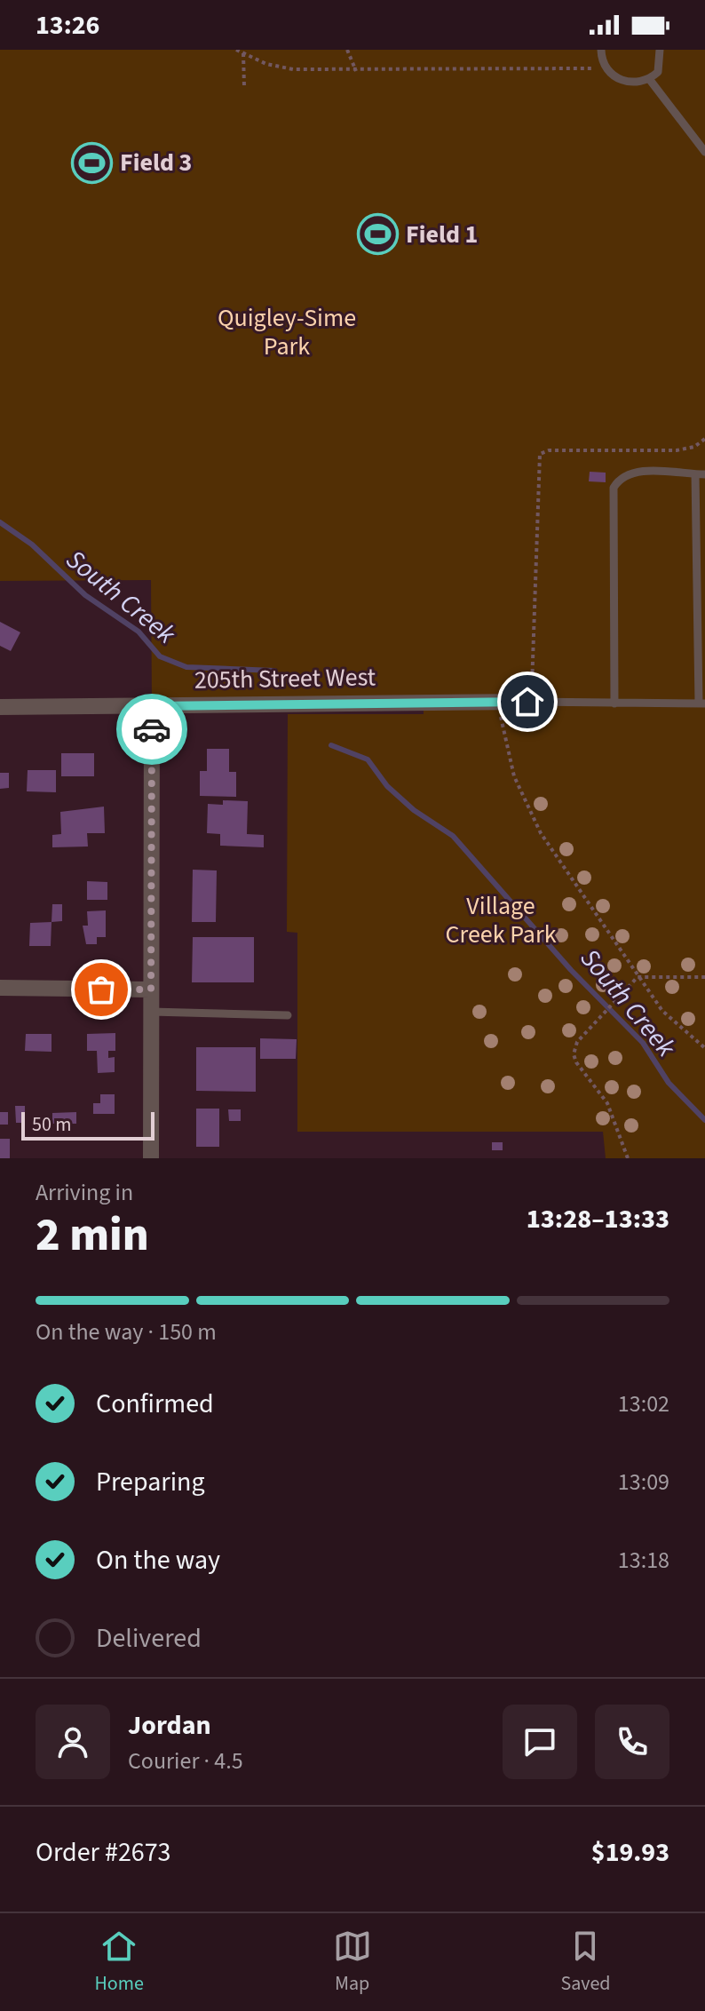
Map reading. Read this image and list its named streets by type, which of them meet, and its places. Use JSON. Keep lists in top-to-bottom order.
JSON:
{
  "streets": {
    "street": ["205th Street West"]
  },
  "water": ["South Creek"],
  "parks": ["Quigley-Sime Park", "Village Creek Park"],
  "places": {
    "sports": ["Field 3", "Field 1"]
  },
  "scale_bar": "50 m",
  "page": {
    "status": "13:26",
    "scale": "50 m",
    "heading": ["2 min", "Arriving in", "13:28–13:33"],
    "panel": [
      "Jordan",
      "Courier · 4.5",
      "Order #2673",
      "$19.93"
    ],
    "bar": "On the way · 150 m",
    "list": [
      ["Confirmed", "13:02"],
      ["Preparing", "13:09"],
      ["On the way", "13:18"],
      "Delivered"
    ],
    "tabs": ["Home", "Map", "Saved"]
  }
}
